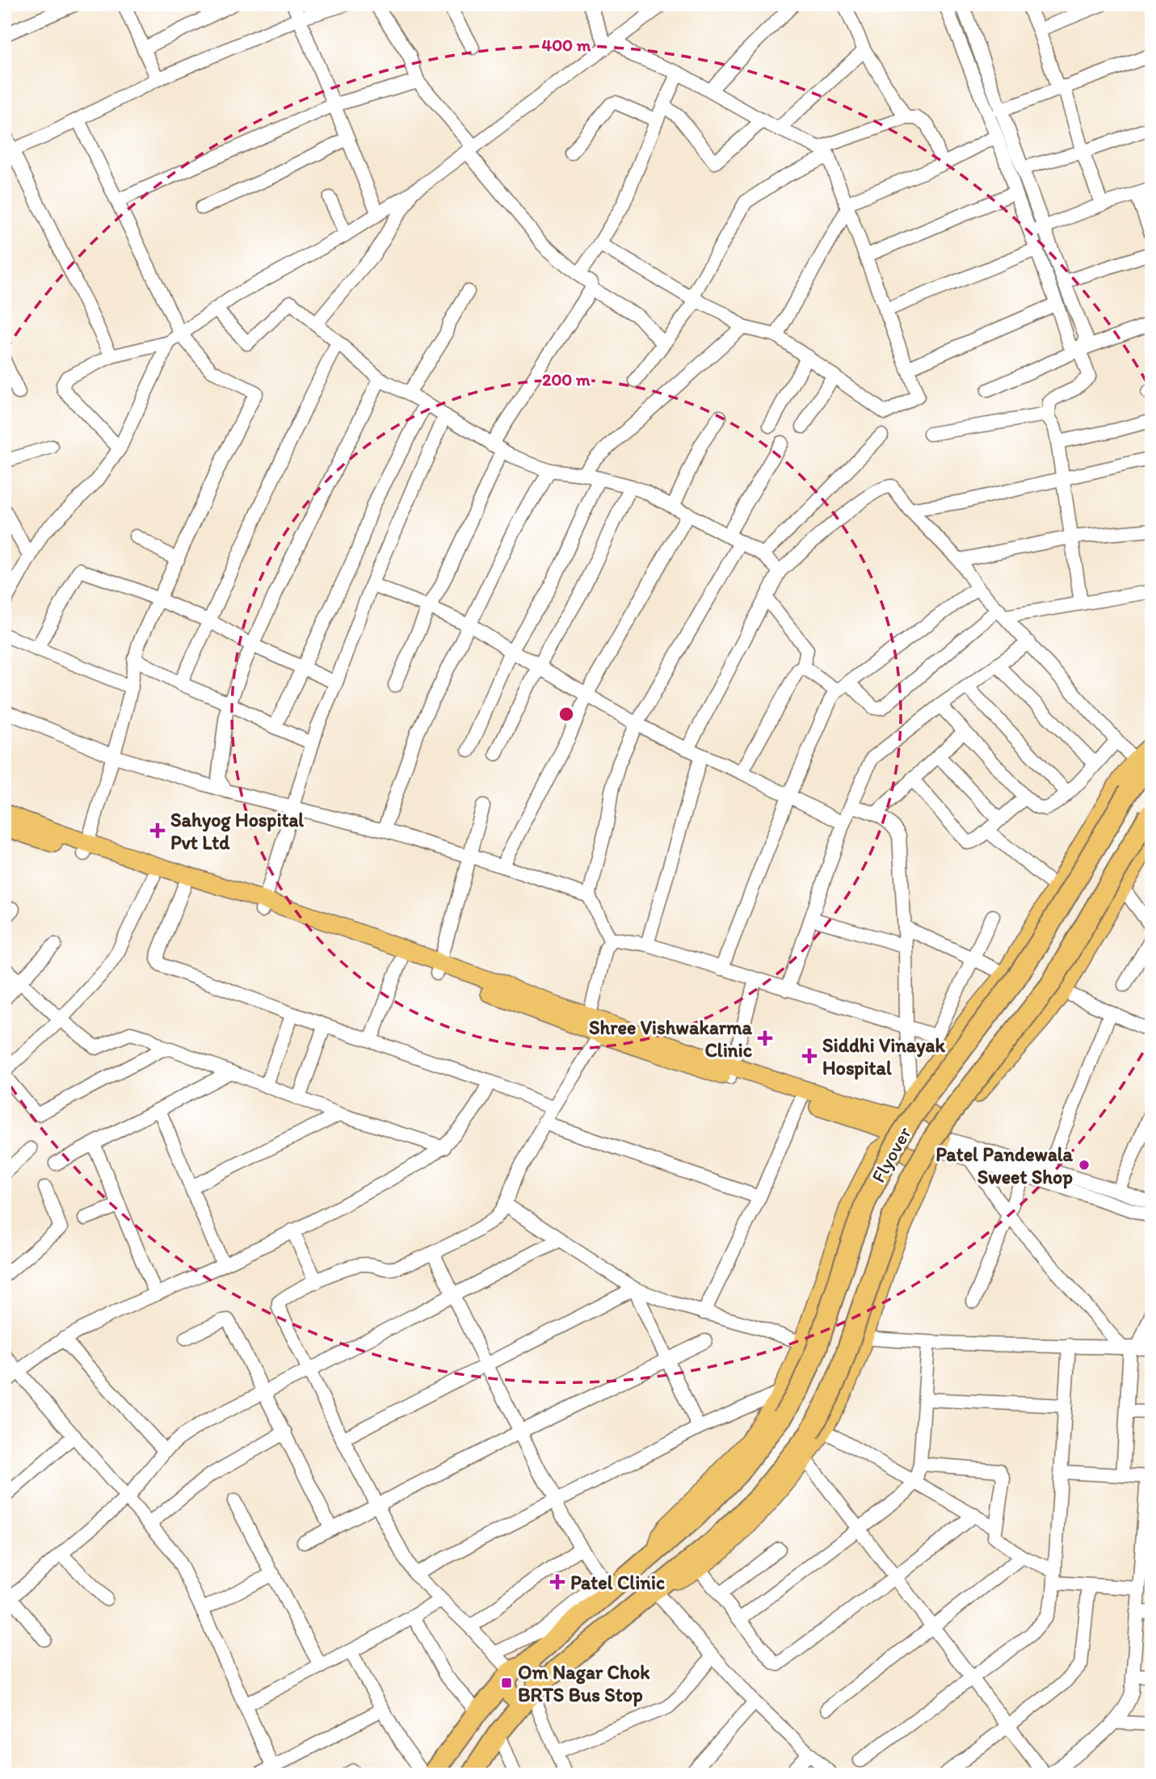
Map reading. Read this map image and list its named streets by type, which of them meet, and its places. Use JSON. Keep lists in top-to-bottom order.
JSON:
{
  "streets": {
    "highway": ["Flyover"]
  },
  "places": {
    "health": [
      "Sahyog Hospital Pvt Ltd",
      "Shree Vishwakarma Clinic",
      "Siddhi Vinayak Hospital",
      "Patel Clinic"
    ],
    "other": ["Patel Pandewala Sweet Shop"],
    "transit": ["Om Nagar Chok BRTS Bus Stop"]
  },
  "rings": ["400 m", "200 m"]
}
